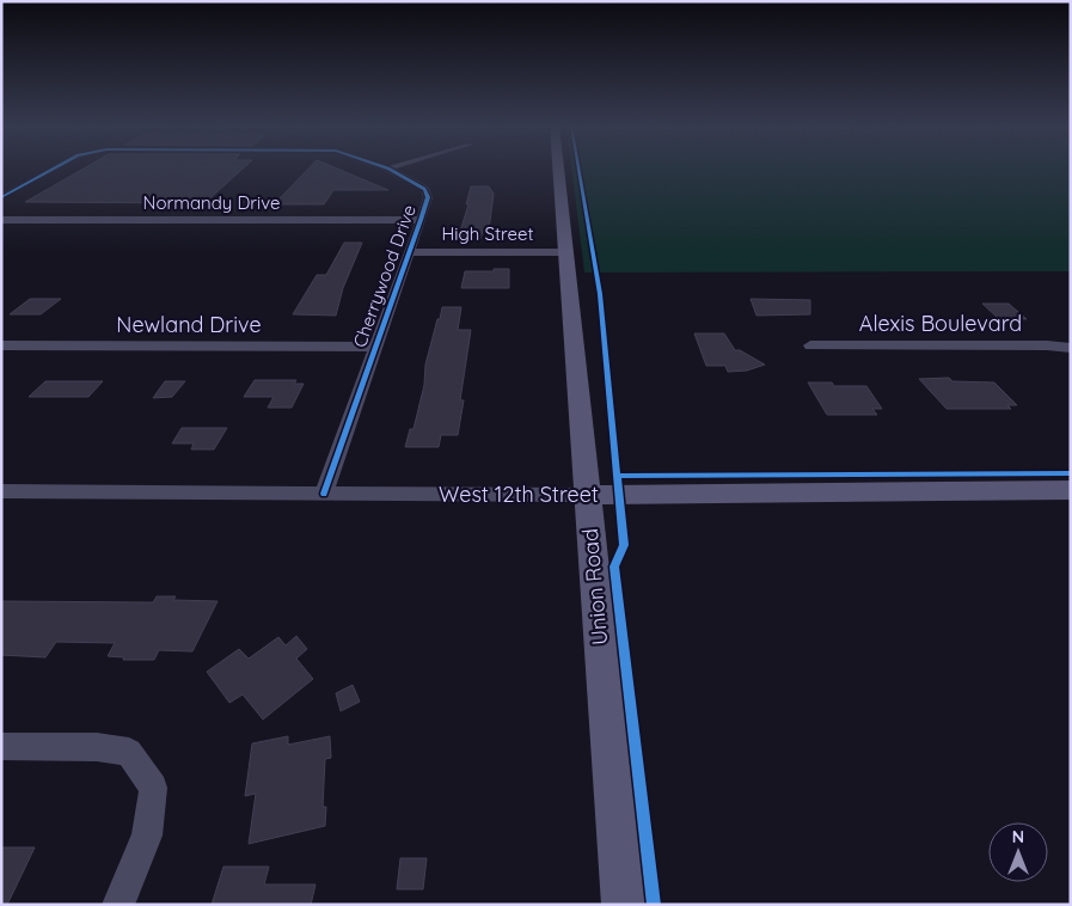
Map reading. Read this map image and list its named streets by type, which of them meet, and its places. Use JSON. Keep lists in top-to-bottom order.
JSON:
{
  "streets": {
    "main road": ["West 12th Street", "Union Road"],
    "street": [
      "Normandy Drive",
      "High Street",
      "Cherrywood Drive",
      "Alexis Boulevard",
      "Newland Drive"
    ]
  },
  "crossings": [
    ["Normandy Drive", "Cherrywood Drive"],
    ["High Street", "Cherrywood Drive"],
    ["High Street", "Union Road"],
    ["Cherrywood Drive", "Newland Drive"],
    ["Cherrywood Drive", "West 12th Street"],
    ["West 12th Street", "Union Road"]
  ],
  "north": "top"
}
